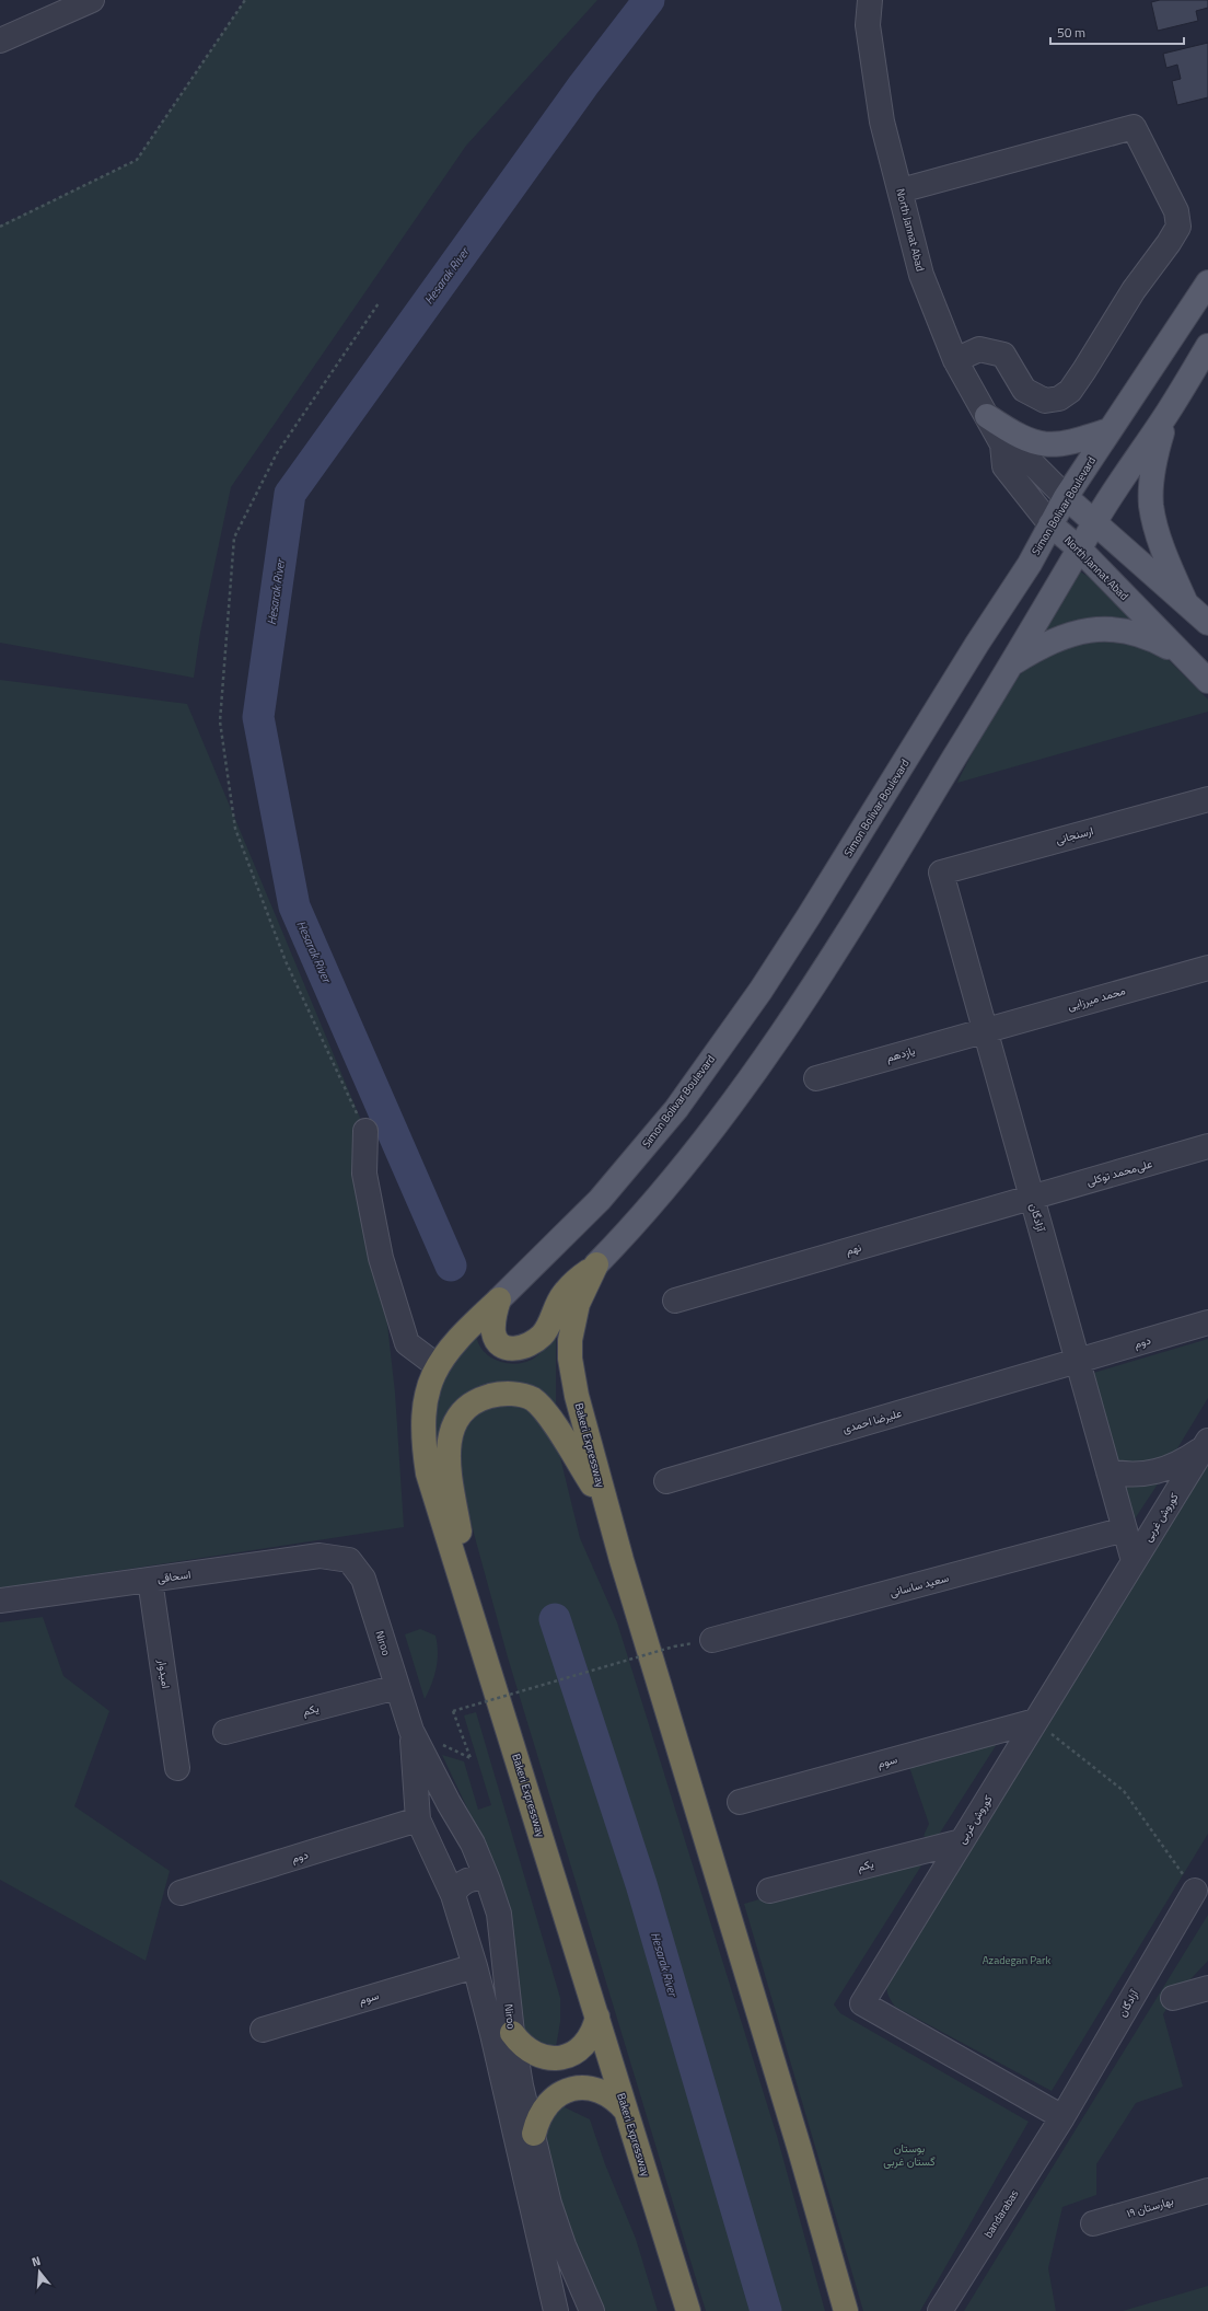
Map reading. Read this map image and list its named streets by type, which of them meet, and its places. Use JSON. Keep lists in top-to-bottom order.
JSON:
{
  "streets": {
    "highway": ["Bakeri Expressway"],
    "main road": ["North Jannat Abad", "Simon Bolivar Boulevard"],
    "street": [
      "ارسنجانی",
      "محمد میرزایی",
      "یازدهم",
      "علی‌محمد توکلی",
      "آزادگان",
      "نهم",
      "دوم",
      "علیرضا احمدی",
      "کوروش غربی",
      "اسحاقی",
      "سعید ساسانی",
      "Niroo",
      "امیدوار",
      "یکم",
      "سوم",
      "بهارستان ۱۹",
      "bandarabas"
    ]
  },
  "crossings": [
    ["North Jannat Abad", "Simon Bolivar Boulevard"],
    ["Simon Bolivar Boulevard", "Bakeri Expressway"],
    ["ارسنجانی", "آزادگان"],
    ["محمد میرزایی", "یازدهم"],
    ["محمد میرزایی", "آزادگان"],
    ["یازدهم", "آزادگان"],
    ["علی‌محمد توکلی", "آزادگان"],
    ["علی‌محمد توکلی", "نهم"],
    ["آزادگان", "نهم"],
    ["آزادگان", "دوم"],
    ["آزادگان", "علیرضا احمدی"],
    ["آزادگان", "کوروش غربی"],
    ["آزادگان", "سعید ساسانی"],
    ["آزادگان", "bandarabas"],
    ["دوم", "علیرضا احمدی"],
    ["دوم", "Niroo"],
    ["کوروش غربی", "یکم"],
    ["کوروش غربی", "سوم"],
    ["کوروش غربی", "bandarabas"],
    ["اسحاقی", "Niroo"],
    ["اسحاقی", "امیدوار"],
    ["Niroo", "یکم"],
    ["Niroo", "سوم"]
  ],
  "water": ["Hesarak River"],
  "parks": ["Azadegan Park", "بوستان گستان غربی"],
  "scale_bar": "50 m",
  "north": "top"
}
